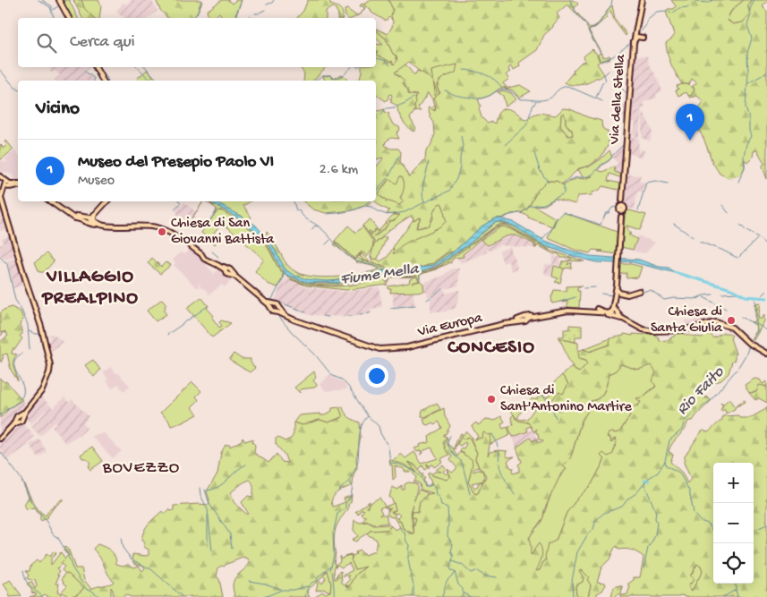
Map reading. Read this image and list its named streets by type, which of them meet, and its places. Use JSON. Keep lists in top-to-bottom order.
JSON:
{
  "streets": {
    "main road": ["Via della Stella", "Via Europa"]
  },
  "crossings": [
    ["Via della Stella", "Via Europa"]
  ],
  "districts": ["VILLAGGIO PREALPINO", "CONCESIO", "BOVEZZO"],
  "water": ["Fiume Mella", "Rio Faito"],
  "places": ["Chiesa di San Giovanni Battista", "Chiesa di Santa Giulia", "Chiesa di Sant'Antonino Martire"],
  "page": {
    "search": "Cerca qui",
    "heading": "Vicino",
    "pins": "1",
    "list": [
      {
        "mark": "1",
        "name": "Museo del Presepio Paolo VI",
        "note": "Museo",
        "value": "2.6 km"
      }
    ],
    "map_buttons": ["+", "−"]
  }
}
